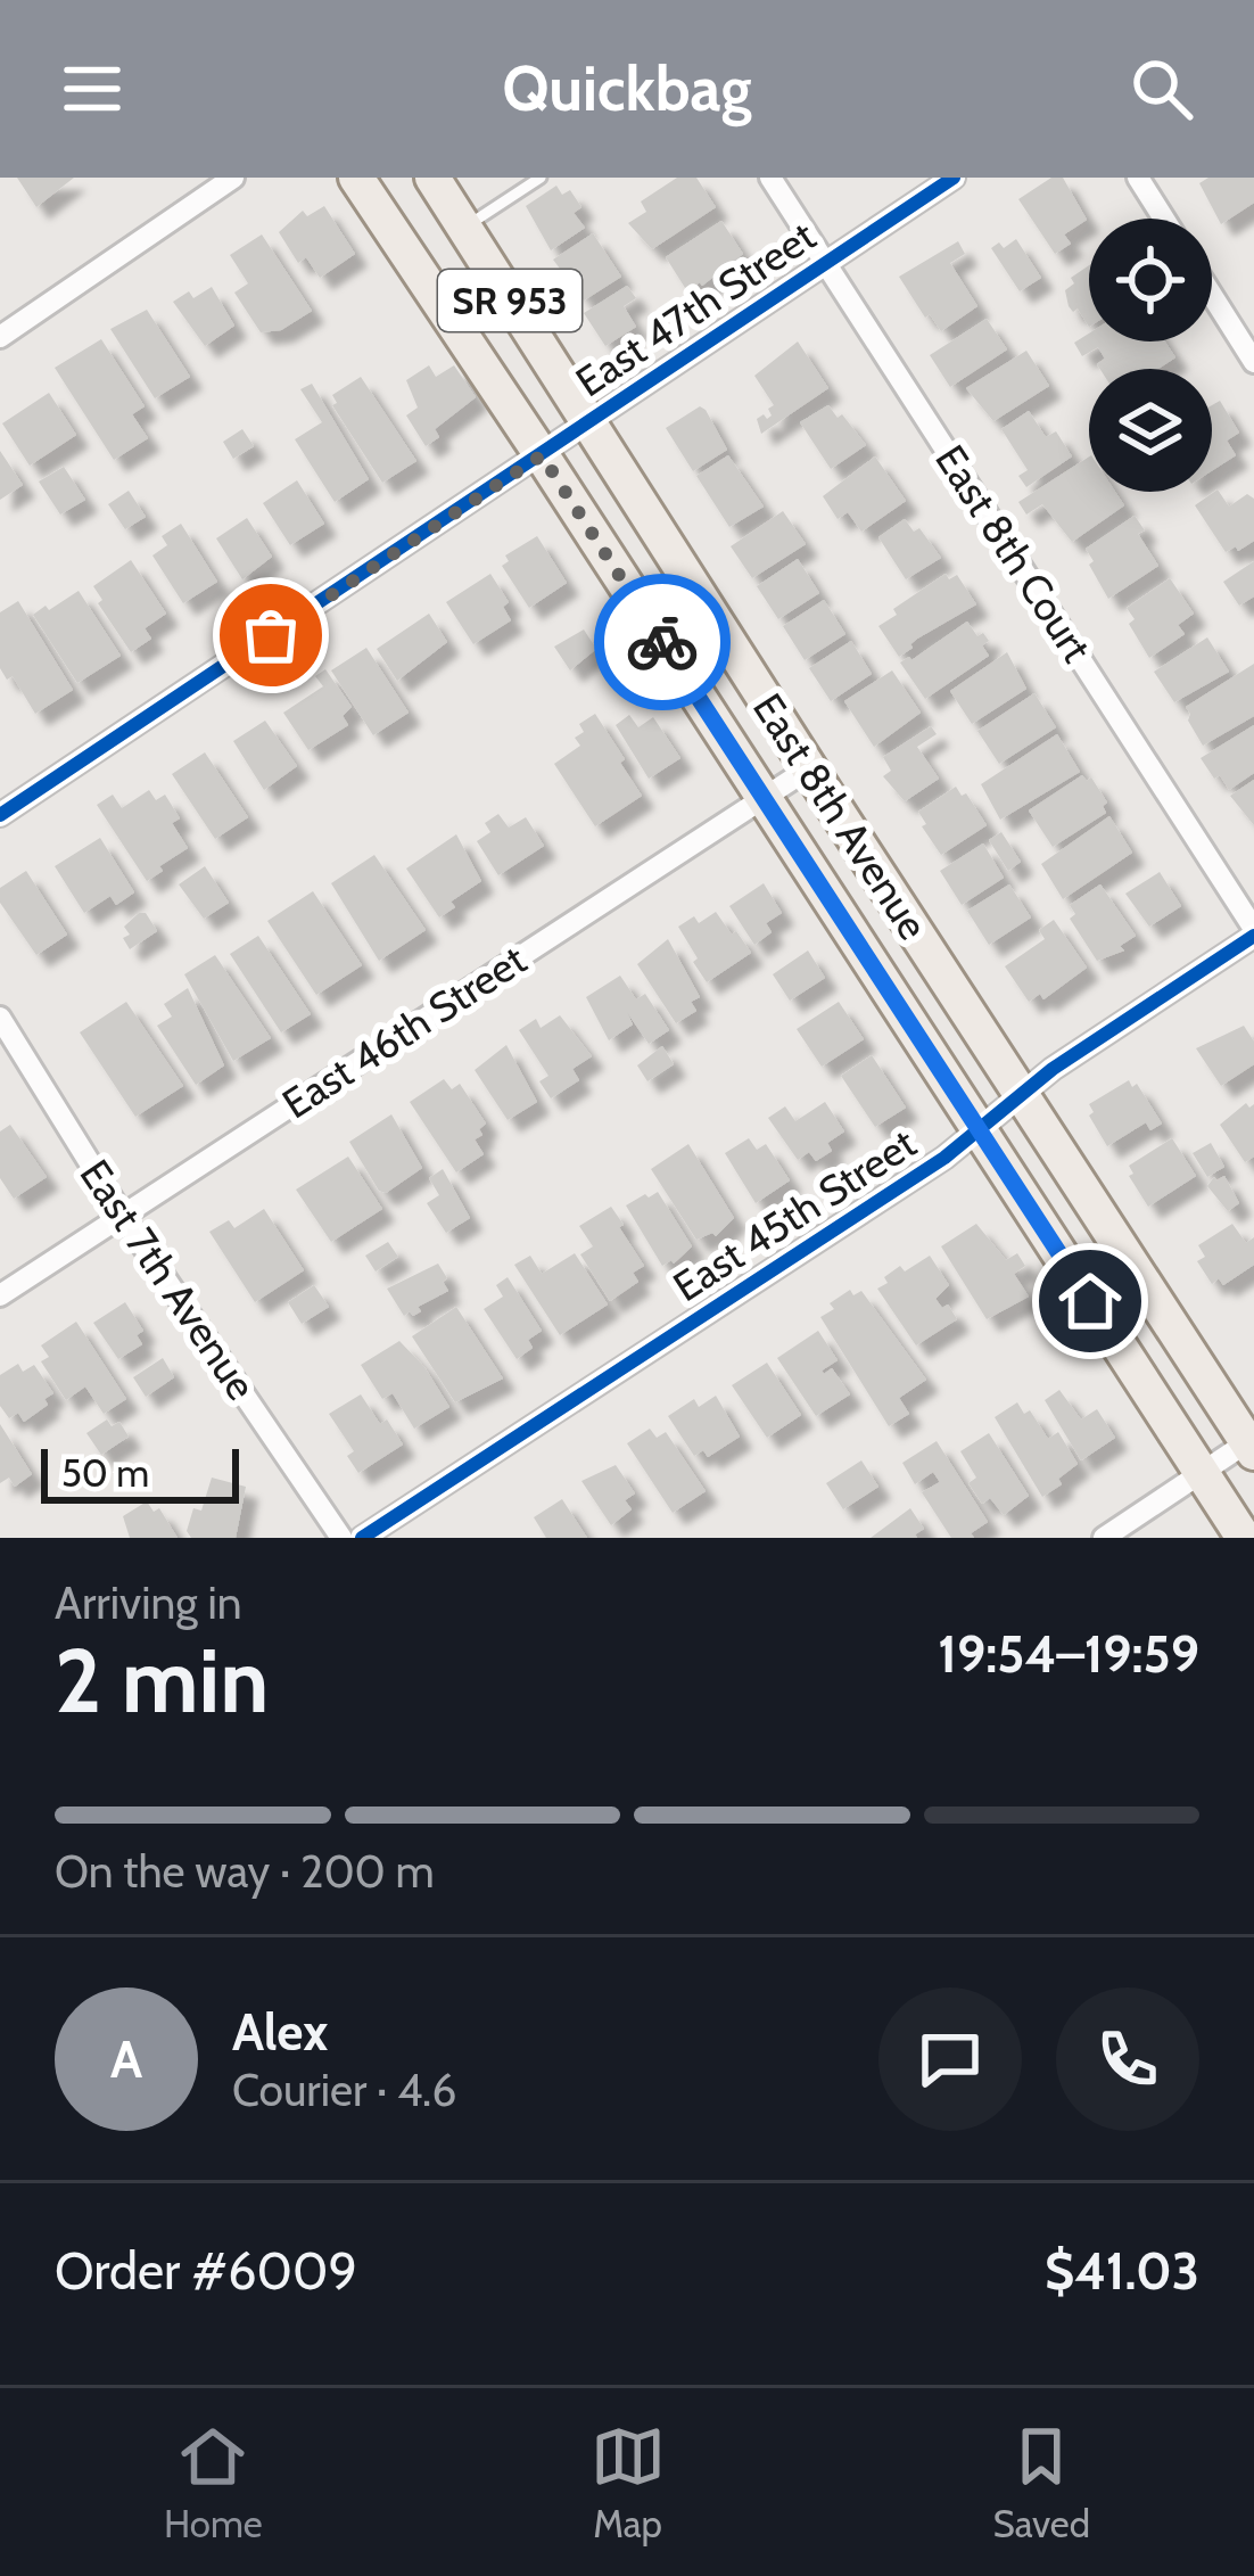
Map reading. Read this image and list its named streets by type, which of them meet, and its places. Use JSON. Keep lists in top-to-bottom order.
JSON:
{
  "streets": {
    "main road": ["SR 953", "East 8th Avenue"],
    "street": [
      "East 47th Street",
      "East 8th Court",
      "East 46th Street",
      "East 45th Street",
      "East 7th Avenue"
    ]
  },
  "crossings": [
    ["East 47th Street", "East 8th Court"],
    ["East 47th Street", "East 8th Avenue"],
    ["East 8th Court", "East 45th Street"],
    ["East 8th Avenue", "East 46th Street"],
    ["East 8th Avenue", "East 45th Street"],
    ["East 46th Street", "East 7th Avenue"]
  ],
  "scale_bar": "50 m",
  "page": {
    "header": "Quickbag",
    "scale": "50 m",
    "heading": ["2 min", "Arriving in", "19:54–19:59"],
    "panel": [
      "Alex",
      "Courier · 4.6",
      "Order #6009",
      "$41.03"
    ],
    "bar": "On the way · 200 m",
    "round": "A",
    "tabs": ["Home", "Map", "Saved"]
  }
}
